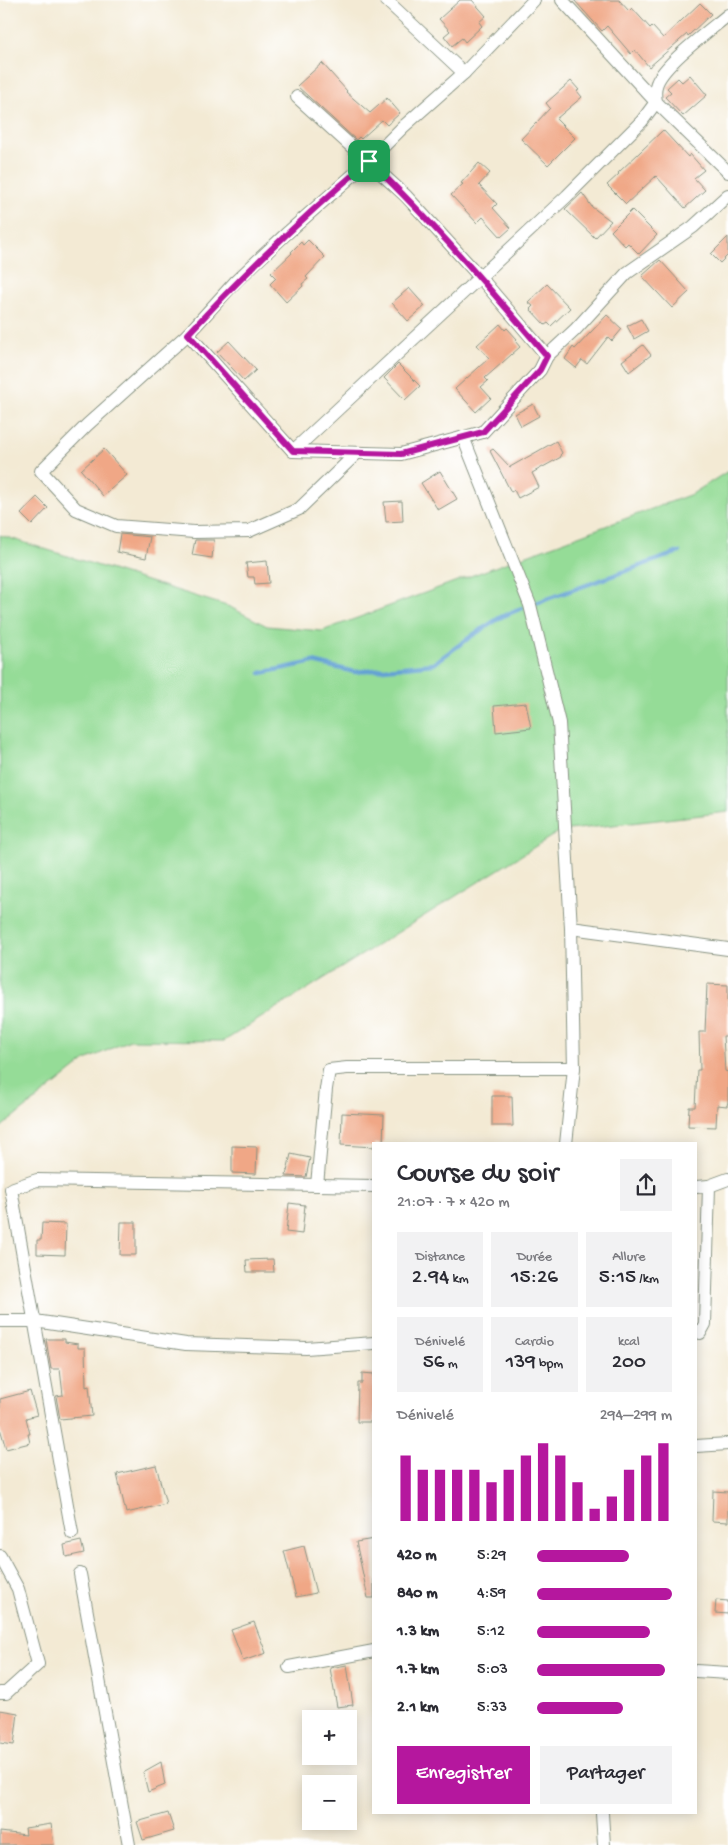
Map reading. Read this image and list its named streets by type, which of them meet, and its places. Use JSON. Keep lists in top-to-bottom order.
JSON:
{
  "page": {
    "heading": ["Course du soir", "21:07 · 7 × 420 m"],
    "stats": [
      ["Distance", "2.94 km"],
      ["Durée", "15:26"],
      ["Allure", "5:15 /km"],
      ["Dénivelé", "56 m"],
      ["Cardio", "139 bpm"],
      ["kcal", "200"]
    ],
    "chart": ["Dénivelé", "294–299 m"],
    "list": [
      {
        "name": "420 m",
        "note": "5:29"
      },
      {
        "name": "840 m",
        "note": "4:59"
      },
      {
        "name": "1.3 km",
        "note": "5:12"
      },
      {
        "name": "1.7 km",
        "note": "5:03"
      },
      {
        "name": "2.1 km",
        "note": "5:33"
      }
    ],
    "map_buttons": ["+", "−"],
    "buttons": ["Enregistrer", "Partager"]
  }
}
